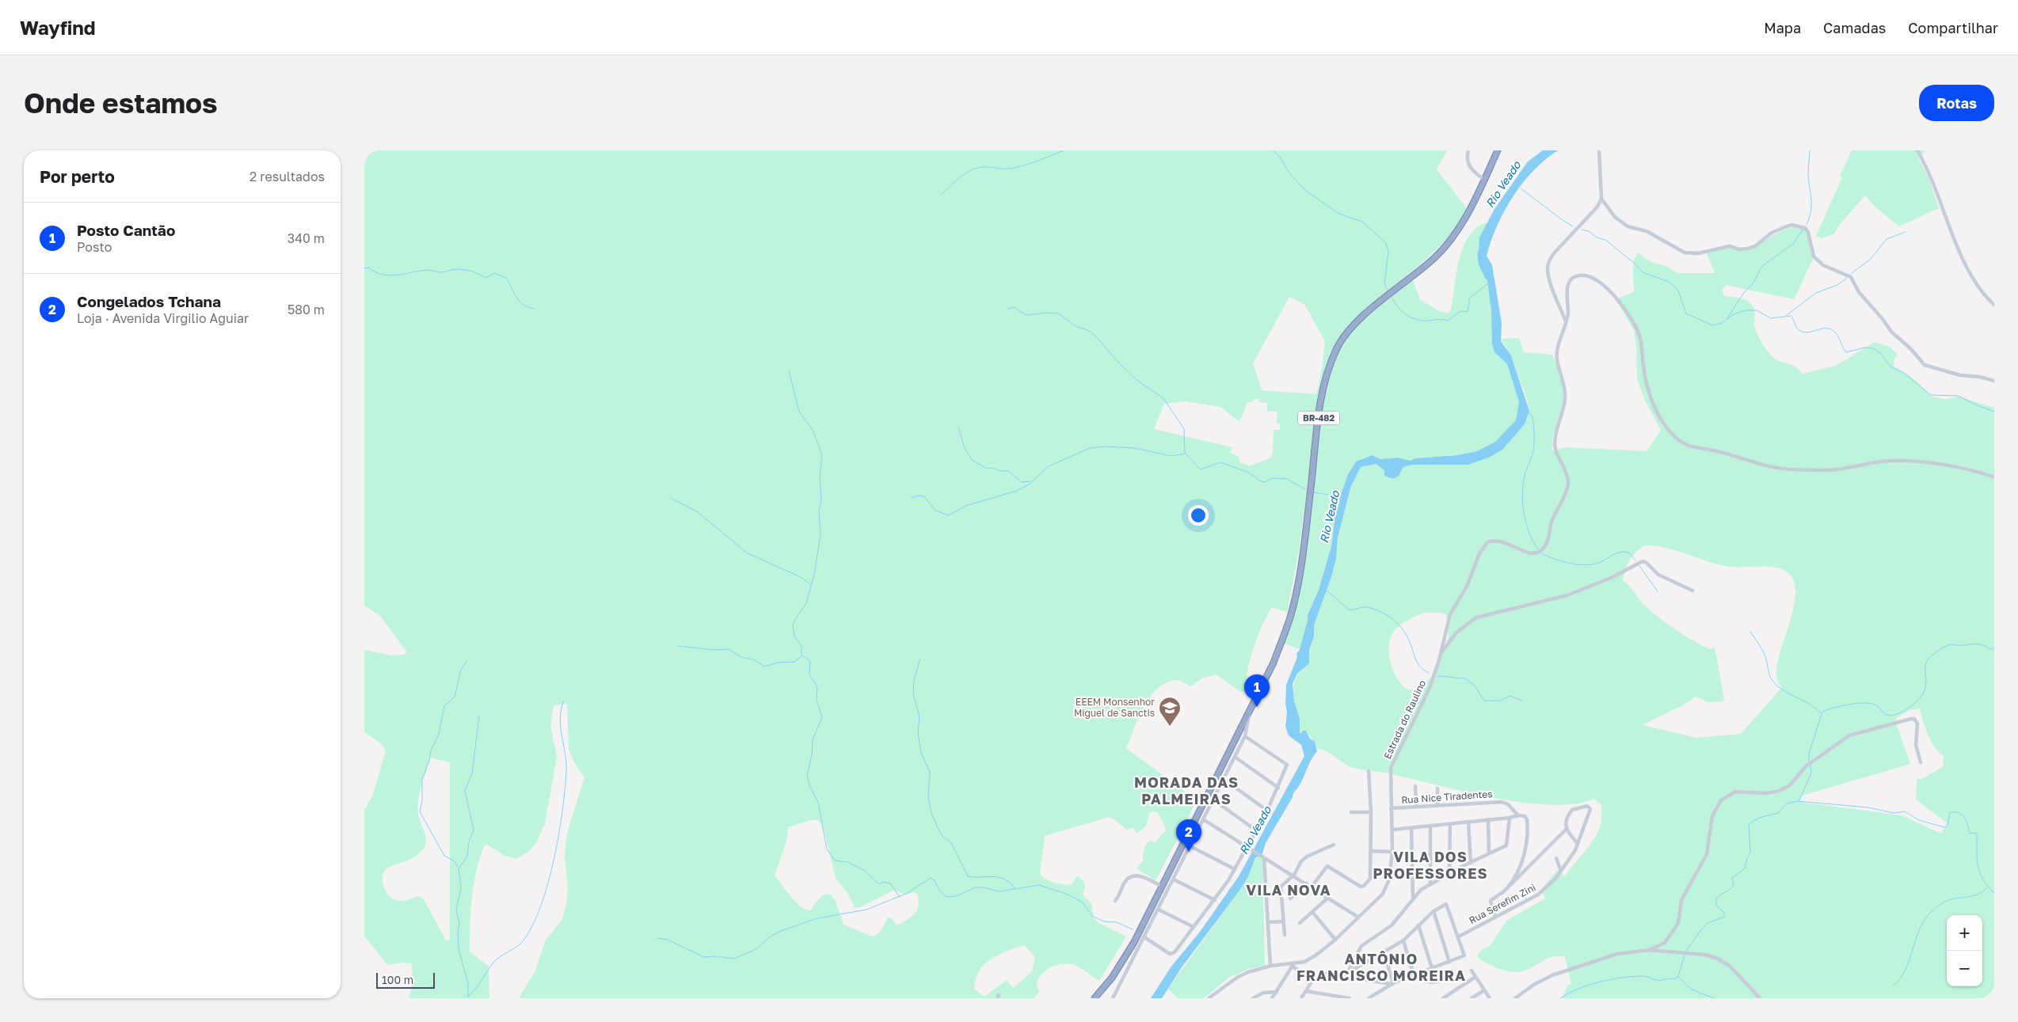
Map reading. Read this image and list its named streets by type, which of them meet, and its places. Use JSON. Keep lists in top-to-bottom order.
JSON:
{
  "streets": {
    "highway": ["BR-482"],
    "street": ["Estrada do Raulino", "Rua Nice Tiradentes", "Rua Serefim Zini"]
  },
  "crossings": [
    ["Estrada do Raulino", "Rua Nice Tiradentes"]
  ],
  "districts": [
    "MORADA DAS PALMEIRAS",
    "VILA DOS PROFESSORES",
    "VILA NOVA",
    "ANTÔNIO FRANCISCO MOREIRA"
  ],
  "water": ["Rio Veado"],
  "places": {
    "school or university": ["EEEM Monsenhor Miguel de Sanctis"]
  },
  "scale_bar": "100 m",
  "page": {
    "header": "Wayfind",
    "nav": ["Mapa", "Camadas", "Compartilhar"],
    "buttons": "Rotas",
    "title": "Onde estamos",
    "heading": ["Por perto", "2 resultados"],
    "list": [
      {
        "mark": "1",
        "name": "Posto Cantão",
        "note": "Posto",
        "value": "340 m"
      },
      {
        "mark": "2",
        "name": "Congelados Tchana",
        "note": "Loja · Avenida Virgilio Aguiar",
        "value": "580 m"
      }
    ],
    "pins": ["1", "2"],
    "map_buttons": ["+", "−"],
    "scale": "100 m"
  }
}
